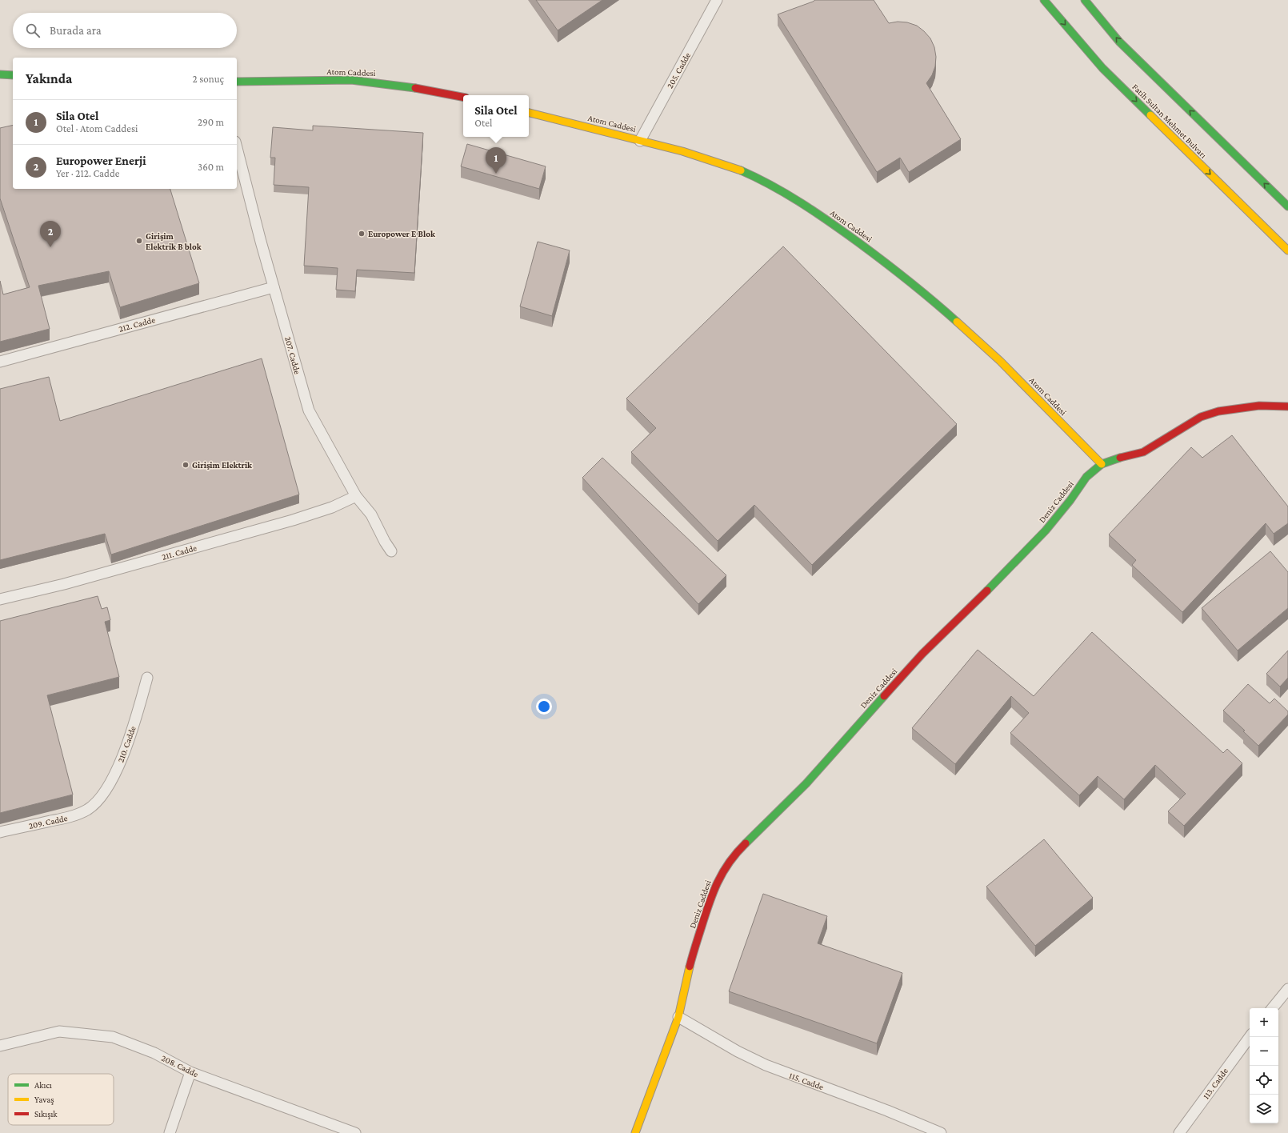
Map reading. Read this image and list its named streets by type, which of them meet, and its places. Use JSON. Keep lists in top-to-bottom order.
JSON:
{
  "streets": {
    "main road": ["Atom Caddesi", "Fatih Sultan Mehmet Bulvarı", "Deniz Caddesi"],
    "street": [
      "205. Cadde",
      "212. Cadde",
      "207. Cadde",
      "211. Cadde",
      "210. Cadde",
      "209. Cadde",
      "208. Cadde",
      "115. Cadde",
      "113. Cadde"
    ]
  },
  "crossings": [
    ["205. Cadde", "Atom Caddesi"],
    ["Atom Caddesi", "Deniz Caddesi"],
    ["212. Cadde", "207. Cadde"],
    ["207. Cadde", "211. Cadde"],
    ["Deniz Caddesi", "115. Cadde"],
    ["210. Cadde", "209. Cadde"]
  ],
  "places": ["Europower E Blok", "Girişim Elektrik B blok", "Girişim Elektrik"],
  "legend": ["Akıcı", "Yavaş", "Sıkışık"],
  "page": {
    "search": "Burada ara",
    "heading": ["Yakında", "2 sonuç"],
    "popup": ["Sila Otel", "Otel"],
    "list": [
      {
        "mark": "1",
        "name": "Sila Otel",
        "note": "Otel · Atom Caddesi",
        "value": "290 m"
      },
      {
        "mark": "2",
        "name": "Europower Enerji",
        "note": "Yer · 212. Cadde",
        "value": "360 m"
      }
    ],
    "pins": ["1", "2"],
    "map_buttons": ["+", "−"]
  }
}
